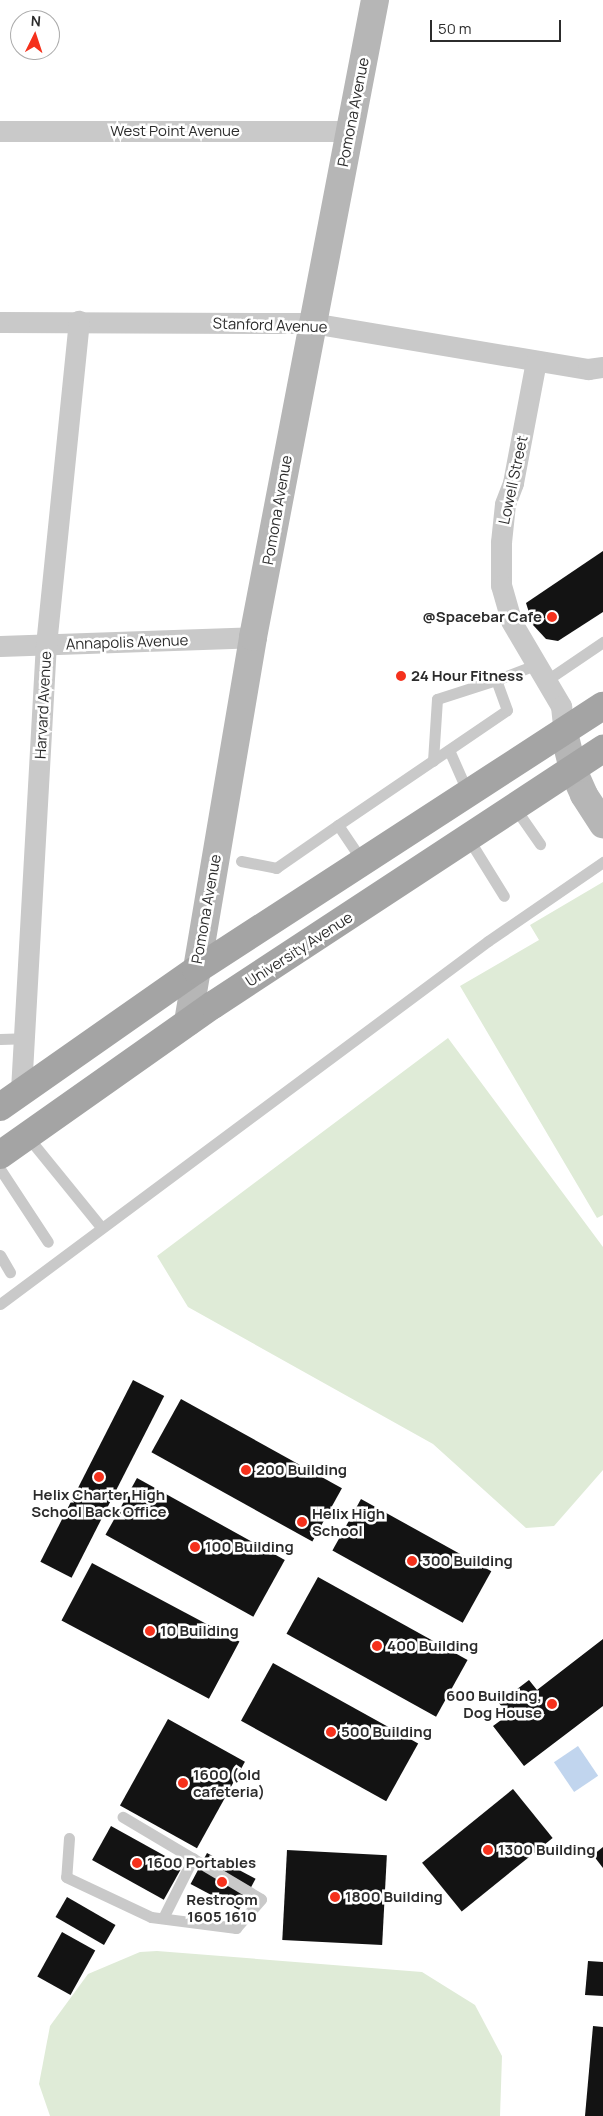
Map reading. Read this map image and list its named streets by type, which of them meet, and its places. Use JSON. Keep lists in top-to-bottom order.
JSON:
{
  "streets": {
    "main road": ["University Avenue"],
    "street": [
      "Pomona Avenue",
      "West Point Avenue",
      "Stanford Avenue",
      "Lowell Street",
      "Annapolis Avenue",
      "Harvard Avenue"
    ]
  },
  "crossings": [
    ["Pomona Avenue", "West Point Avenue"],
    ["Pomona Avenue", "Stanford Avenue"],
    ["Pomona Avenue", "Annapolis Avenue"],
    ["Pomona Avenue", "University Avenue"],
    ["Stanford Avenue", "Lowell Street"],
    ["Stanford Avenue", "Harvard Avenue"],
    ["Lowell Street", "University Avenue"],
    ["Annapolis Avenue", "Harvard Avenue"]
  ],
  "places": [
    "@Spacebar Cafe",
    "24 Hour Fitness",
    "200 Building",
    "Helix Charter High School Back Office",
    "Helix High School",
    "100 Building",
    "300 Building",
    "10 Building",
    "400 Building",
    "600 Building, Dog House",
    "500 Building",
    "1600 (old cafeteria)",
    "1300 Building",
    "1600 Portables",
    "Restroom 1605 1610",
    "1800 Building"
  ],
  "scale_bar": "50 m",
  "north": "top"
}
